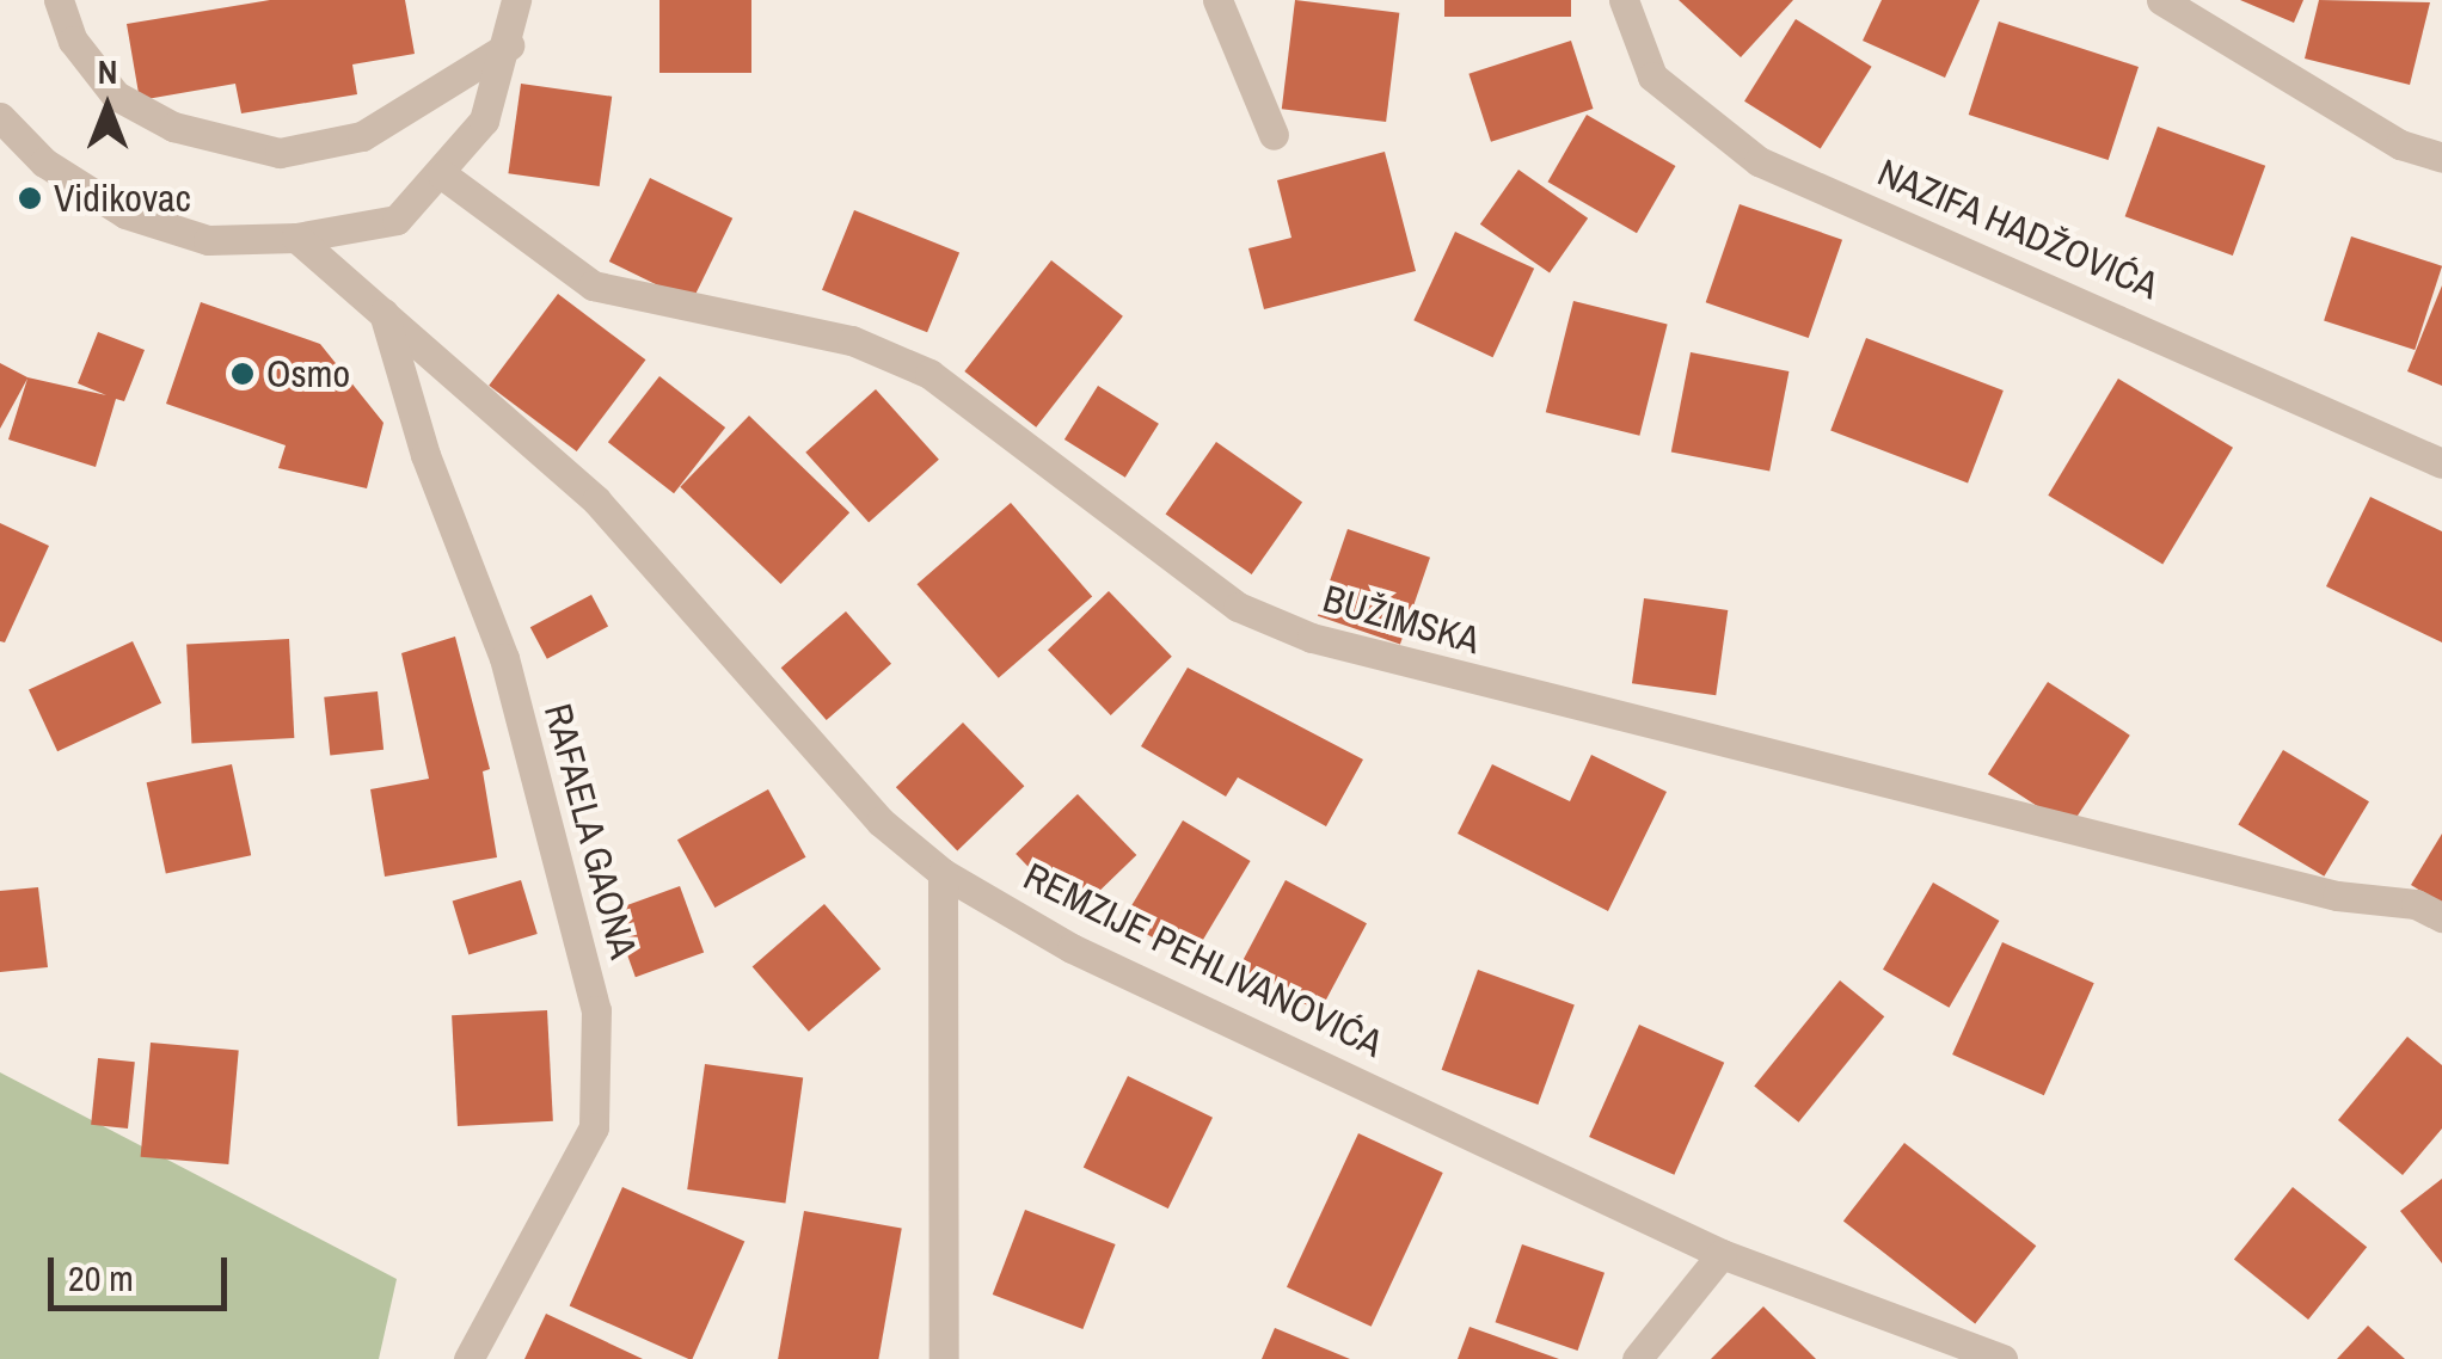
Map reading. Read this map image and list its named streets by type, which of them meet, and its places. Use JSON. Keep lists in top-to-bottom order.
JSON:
{
  "streets": {
    "street": [
      "NAZIFA HADŽOVIĆA",
      "BUŽIMSKA",
      "RAFAELA GAONA",
      "REMZIJE PEHLIVANOVIĆA"
    ]
  },
  "crossings": [
    ["RAFAELA GAONA", "REMZIJE PEHLIVANOVIĆA"]
  ],
  "places": ["Vidikovac", "Osmo"],
  "scale_bar": "20 m",
  "north": "top"
}
